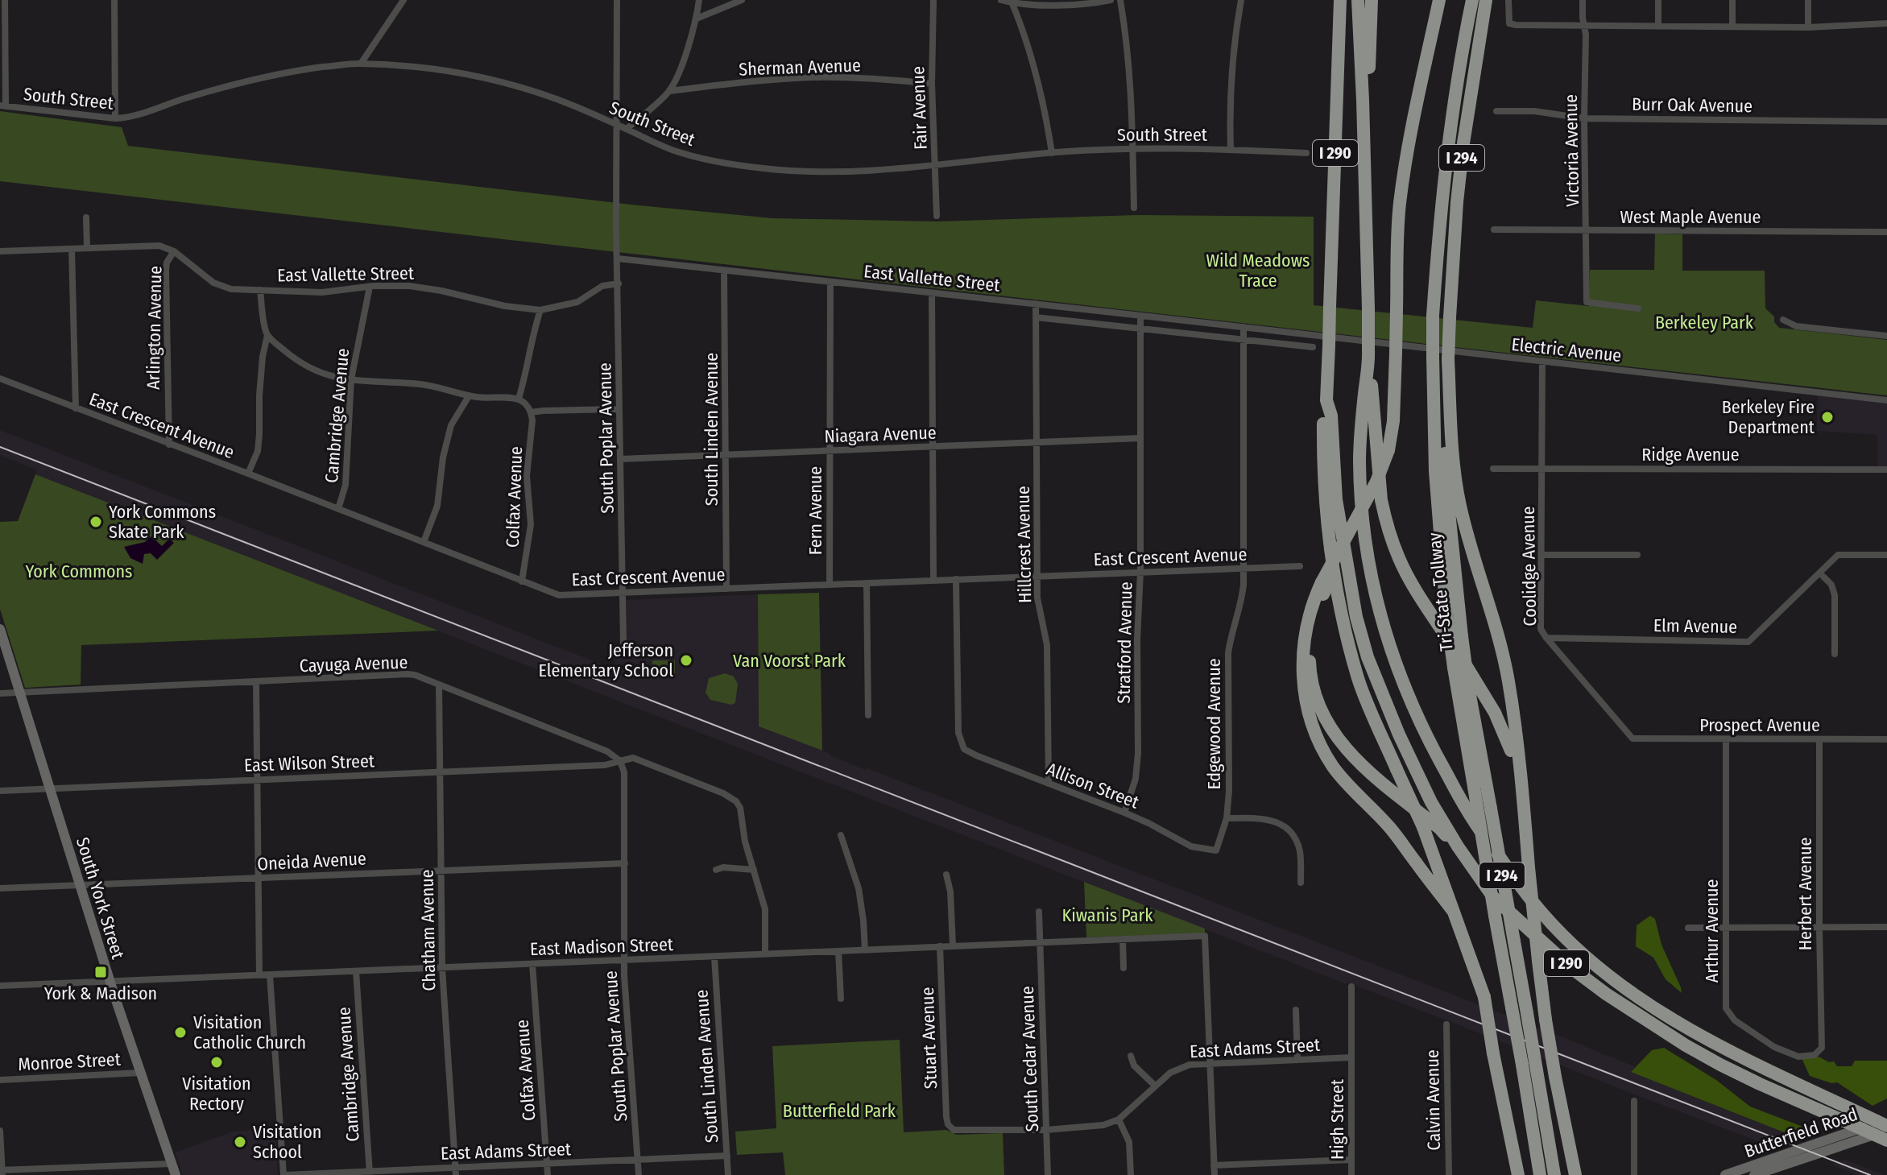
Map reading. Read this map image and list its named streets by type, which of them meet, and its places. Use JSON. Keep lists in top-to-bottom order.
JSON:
{
  "streets": {
    "highway": ["I 290", "I 294", "Tri-State Tollway"],
    "main road": ["South York Street", "Butterfield Road"],
    "street": [
      "Sherman Avenue",
      "South Street",
      "Burr Oak Avenue",
      "Fair Avenue",
      "Victoria Avenue",
      "West Maple Avenue",
      "East Vallette Street",
      "Arlington Avenue",
      "Electric Avenue",
      "Cambridge Avenue",
      "East Crescent Avenue",
      "South Linden Avenue",
      "Niagara Avenue",
      "South Poplar Avenue",
      "Ridge Avenue",
      "Colfax Avenue",
      "Fern Avenue",
      "Hillcrest Avenue",
      "Coolidge Avenue",
      "Elm Avenue",
      "Stratford Avenue",
      "Cayuga Avenue",
      "Edgewood Avenue",
      "Prospect Avenue",
      "East Wilson Street",
      "Allison Street",
      "Oneida Avenue",
      "Herbert Avenue",
      "Chatham Avenue",
      "Arthur Avenue",
      "East Madison Street",
      "Stuart Avenue",
      "East Adams Street",
      "South Cedar Avenue",
      "Monroe Street",
      "Calvin Avenue",
      "High Street"
    ]
  },
  "crossings": [
    ["Sherman Avenue", "Fair Avenue"],
    ["South Street", "Fair Avenue"],
    ["Burr Oak Avenue", "Victoria Avenue"],
    ["Victoria Avenue", "West Maple Avenue"],
    ["I 290", "Butterfield Road"],
    ["East Vallette Street", "Arlington Avenue"],
    ["East Vallette Street", "Electric Avenue"],
    ["East Vallette Street", "Cambridge Avenue"],
    ["East Vallette Street", "South Linden Avenue"],
    ["East Vallette Street", "South Poplar Avenue"],
    ["East Vallette Street", "Fern Avenue"],
    ["East Vallette Street", "Hillcrest Avenue"],
    ["East Vallette Street", "Stratford Avenue"],
    ["East Vallette Street", "Edgewood Avenue"],
    ["Arlington Avenue", "East Crescent Avenue"],
    ["Electric Avenue", "Coolidge Avenue"],
    ["Electric Avenue", "Edgewood Avenue"],
    ["Cambridge Avenue", "East Crescent Avenue"],
    ["Cambridge Avenue", "East Madison Street"],
    ["Cambridge Avenue", "East Adams Street"],
    ["East Crescent Avenue", "South Linden Avenue"],
    ["East Crescent Avenue", "South Poplar Avenue"],
    ["East Crescent Avenue", "Colfax Avenue"],
    ["East Crescent Avenue", "Fern Avenue"],
    ["East Crescent Avenue", "Hillcrest Avenue"],
    ["East Crescent Avenue", "Stratford Avenue"],
    ["East Crescent Avenue", "Edgewood Avenue"],
    ["East Crescent Avenue", "Allison Street"],
    ["South Linden Avenue", "Niagara Avenue"],
    ["South Linden Avenue", "East Madison Street"],
    ["South Linden Avenue", "East Adams Street"],
    ["Niagara Avenue", "South Poplar Avenue"],
    ["Niagara Avenue", "Fern Avenue"],
    ["Niagara Avenue", "Hillcrest Avenue"],
    ["Niagara Avenue", "Stratford Avenue"],
    ["South Poplar Avenue", "Cayuga Avenue"],
    ["South Poplar Avenue", "East Wilson Street"],
    ["South Poplar Avenue", "Oneida Avenue"],
    ["South Poplar Avenue", "East Madison Street"],
    ["South Poplar Avenue", "East Adams Street"],
    ["Ridge Avenue", "Coolidge Avenue"],
    ["Colfax Avenue", "East Madison Street"],
    ["Colfax Avenue", "East Adams Street"],
    ["Hillcrest Avenue", "Allison Street"],
    ["Coolidge Avenue", "Elm Avenue"],
    ["Coolidge Avenue", "Prospect Avenue"],
    ["Stratford Avenue", "Allison Street"],
    ["Cayuga Avenue", "East Wilson Street"],
    ["Cayuga Avenue", "South York Street"],
    ["Cayuga Avenue", "Chatham Avenue"],
    ["Cayuga Avenue", "East Madison Street"],
    ["Edgewood Avenue", "Allison Street"],
    ["Prospect Avenue", "Herbert Avenue"],
    ["Prospect Avenue", "Arthur Avenue"],
    ["East Wilson Street", "South York Street"],
    ["East Wilson Street", "Chatham Avenue"],
    ["Oneida Avenue", "South York Street"],
    ["Oneida Avenue", "Chatham Avenue"],
    ["Herbert Avenue", "Arthur Avenue"],
    ["South York Street", "East Madison Street"],
    ["South York Street", "Monroe Street"],
    ["Chatham Avenue", "East Madison Street"],
    ["Chatham Avenue", "East Adams Street"],
    ["East Madison Street", "Stuart Avenue"],
    ["East Madison Street", "East Adams Street"],
    ["East Madison Street", "South Cedar Avenue"],
    ["Stuart Avenue", "East Adams Street"],
    ["East Adams Street", "South Cedar Avenue"],
    ["East Adams Street", "High Street"]
  ],
  "parks": [
    "Wild Meadows Trace",
    "Berkeley Park",
    "York Commons",
    "Van Voorst Park",
    "Kiwanis Park",
    "Butterfield Park"
  ],
  "places": {
    "other": [
      "Berkeley Fire Department",
      "York Commons Skate Park",
      "Jefferson Elementary School",
      "Visitation Catholic Church",
      "Visitation Rectory",
      "Visitation School"
    ],
    "transit": ["York & Madison"]
  }
}
